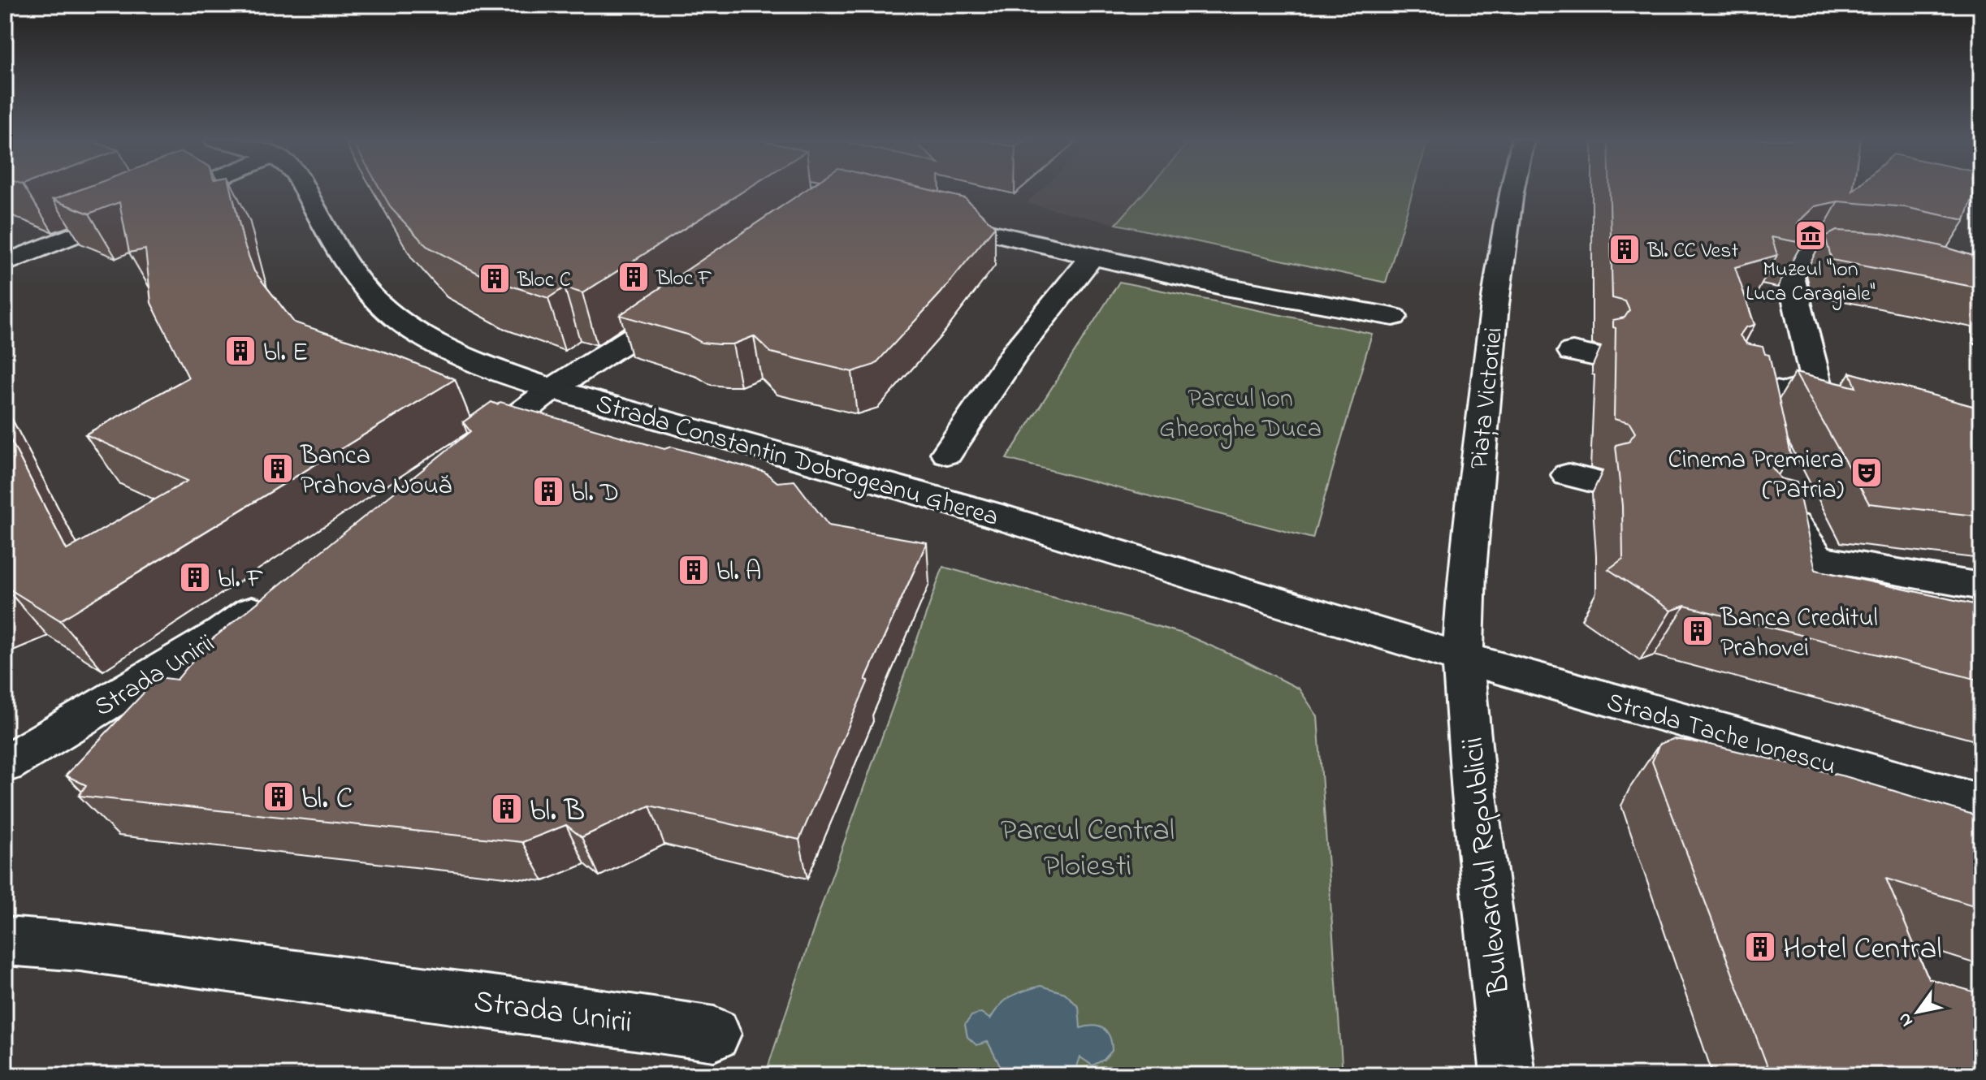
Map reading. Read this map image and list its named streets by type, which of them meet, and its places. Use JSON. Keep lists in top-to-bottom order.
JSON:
{
  "streets": {
    "main road": [
      "Piața Victoriei",
      "Strada Constantin Dobrogeanu Gherea",
      "Strada Unirii",
      "Strada Tache Ionescu",
      "Bulevardul Republicii"
    ]
  },
  "crossings": [
    ["Piața Victoriei", "Strada Constantin Dobrogeanu Gherea"],
    ["Piața Victoriei", "Strada Tache Ionescu"],
    ["Piața Victoriei", "Bulevardul Republicii"],
    ["Strada Constantin Dobrogeanu Gherea", "Strada Tache Ionescu"],
    ["Strada Constantin Dobrogeanu Gherea", "Bulevardul Republicii"],
    ["Strada Tache Ionescu", "Bulevardul Republicii"]
  ],
  "parks": ["Parcul Ion Gheorghe Duca", "Parcul Central Ploiesti"],
  "places": {
    "museum": ["Muzeul \"Ion Luca Caragiale\""],
    "building": [
      "Bl. CC Vest",
      "Bloc F",
      "Bloc C",
      "bl. E",
      "Banca Prahova Nouă",
      "bl. D",
      "bl. A",
      "bl. F",
      "Banca Creditul Prahovei",
      "bl. C",
      "bl. B",
      "Hotel Central"
    ],
    "theatre": ["Cinema Premiera (Patria)"]
  },
  "north": "bottom left"
}
